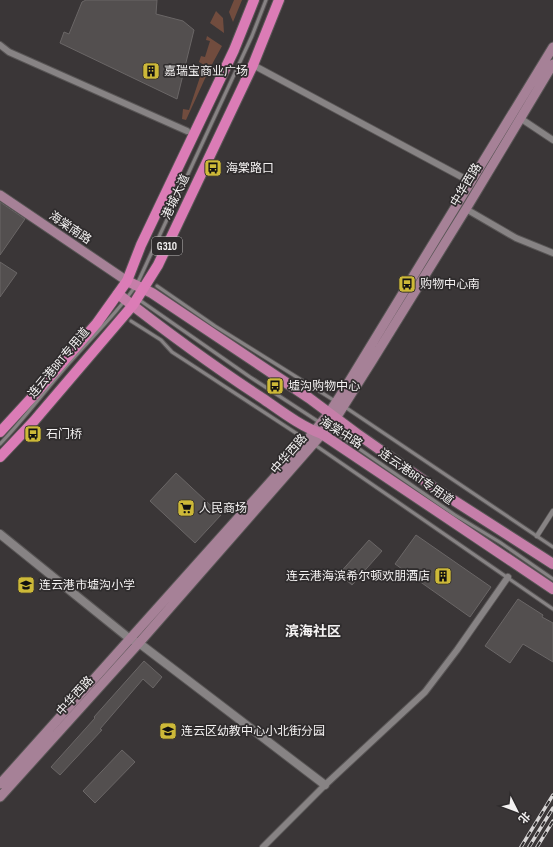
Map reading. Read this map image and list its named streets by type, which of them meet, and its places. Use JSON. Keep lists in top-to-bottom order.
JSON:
{
  "streets": {
    "highway": ["港城大道", "G310"],
    "main road": ["中华西路", "海棠南路", "海棠中路"],
    "lane": ["连云港BRT专用道"]
  },
  "crossings": [
    ["中华西路", "连云港BRT专用道"],
    ["中华西路", "海棠中路"],
    ["港城大道", "海棠南路"],
    ["港城大道", "连云港BRT专用道"],
    ["港城大道", "海棠中路"],
    ["海棠南路", "连云港BRT专用道"],
    ["海棠南路", "海棠中路"],
    ["连云港BRT专用道", "海棠中路"]
  ],
  "districts": ["滨海社区"],
  "places": {
    "building": ["嘉瑞宝商业广场", "连云港海滨希尔顿欢朋酒店"],
    "bus stop": [
      "海棠路口",
      "购物中心南",
      "墟沟购物中心",
      "石门桥"
    ],
    "supermarket": ["人民商场"],
    "school or university": ["连云港市墟沟小学", "连云区幼教中心小北街分园"]
  },
  "north": "bottom right"
}
